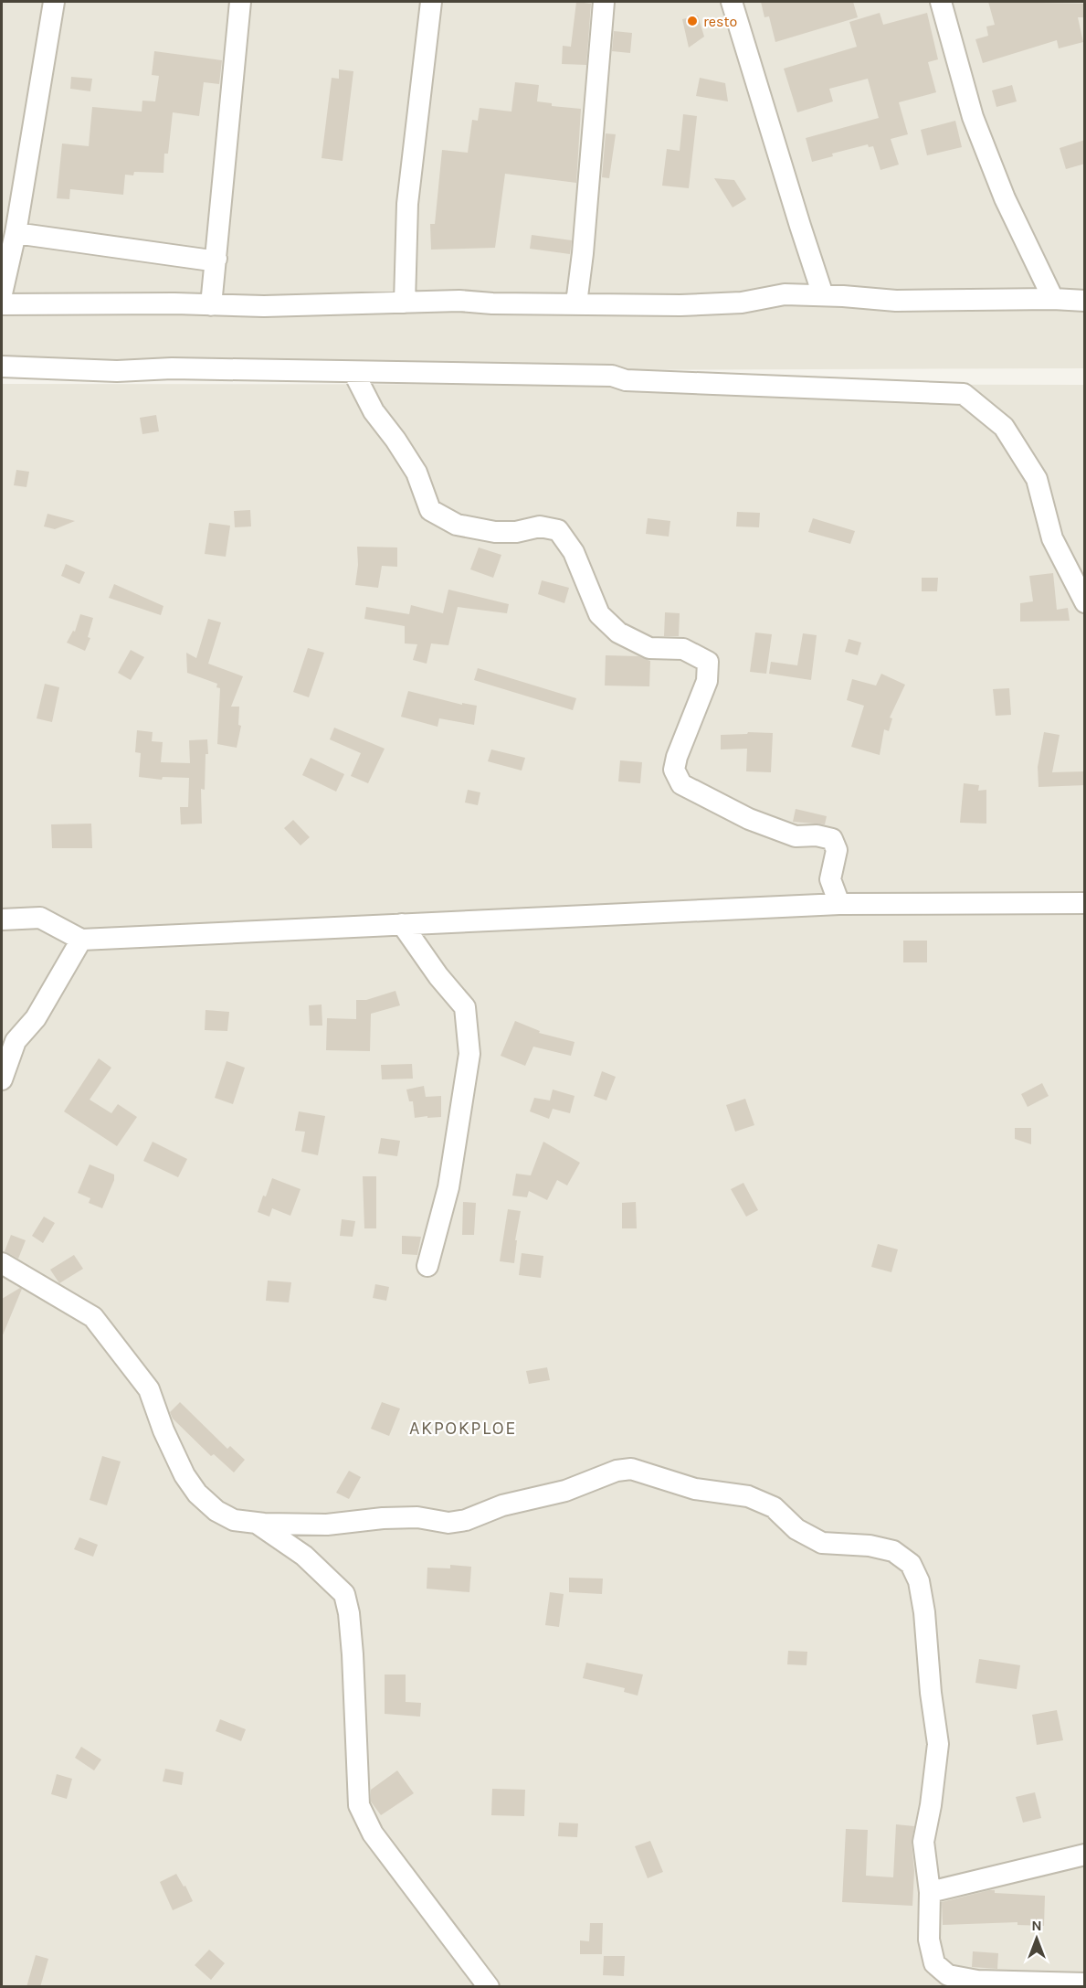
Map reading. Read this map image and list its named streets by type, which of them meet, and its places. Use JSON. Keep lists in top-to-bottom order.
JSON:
{
  "districts": ["AKPOKPLOE"],
  "places": ["resto"],
  "north": "top"
}
